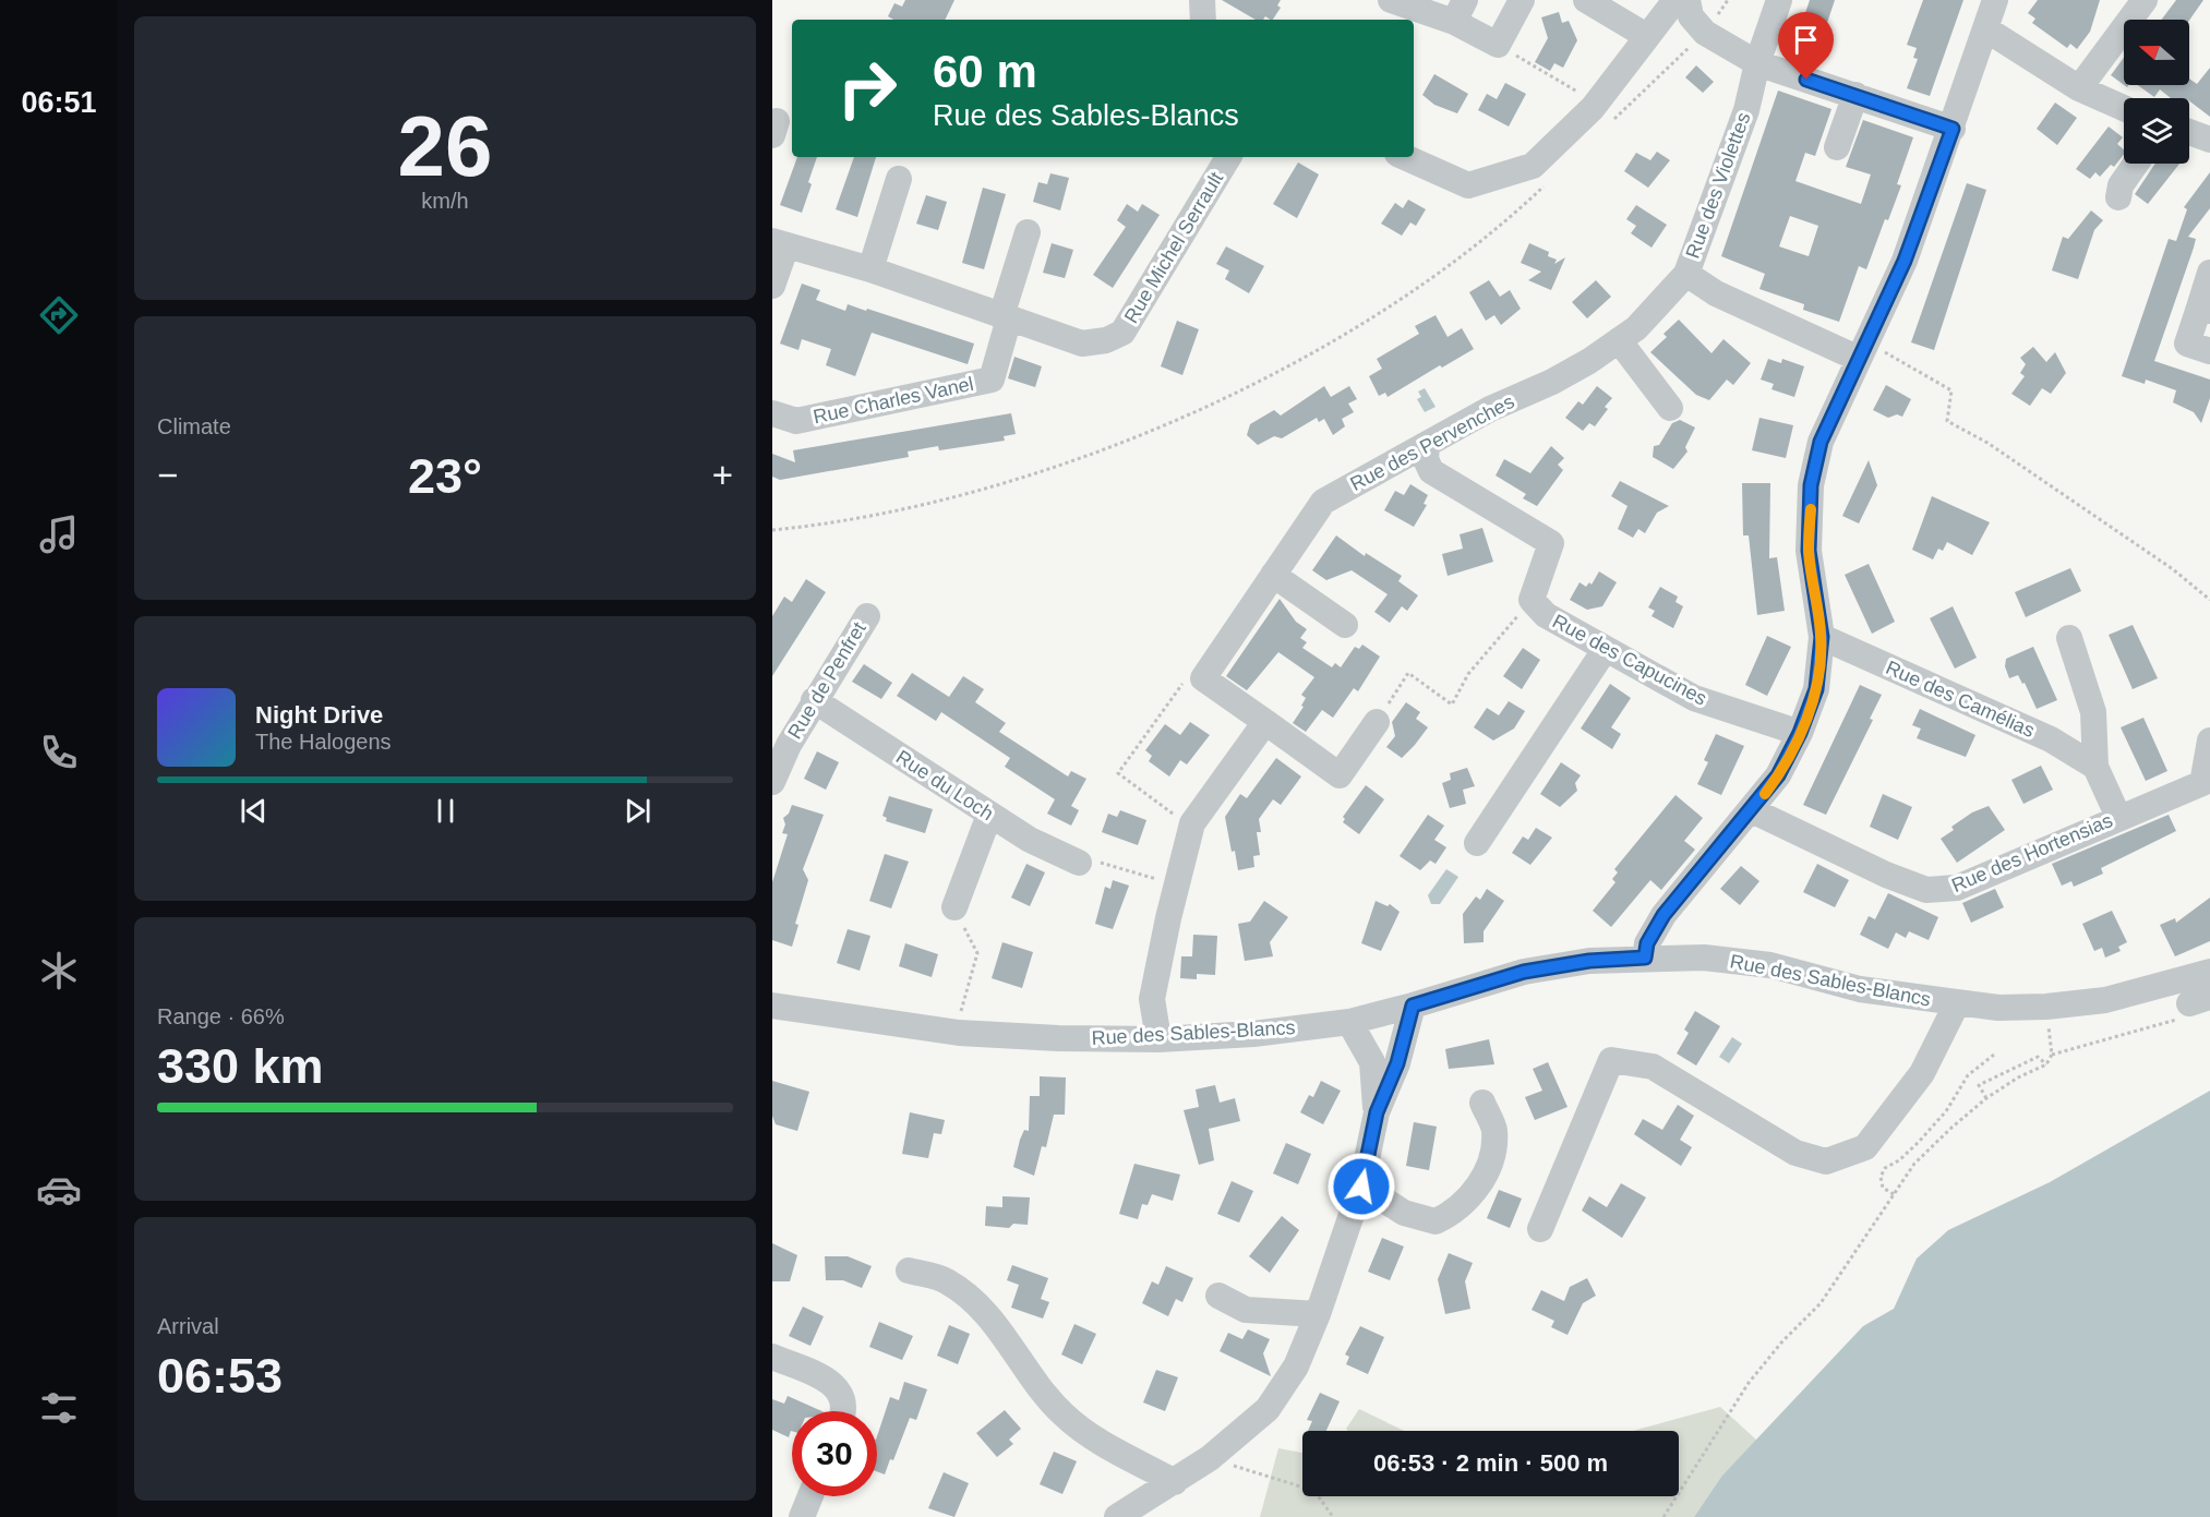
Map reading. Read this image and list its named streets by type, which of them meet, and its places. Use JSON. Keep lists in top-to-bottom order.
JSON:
{
  "streets": {
    "street": [
      "Rue des Violettes",
      "Rue Michel Serrault",
      "Rue Charles Vanel",
      "Rue des Pervenches",
      "Rue des Capucines",
      "Rue de Penfret",
      "Rue des Camélias",
      "Rue du Loch",
      "Rue des Hortensias",
      "Rue des Sables-Blancs"
    ]
  },
  "crossings": [
    ["Rue des Violettes", "Rue des Pervenches"],
    ["Rue Michel Serrault", "Rue Charles Vanel"],
    ["Rue des Pervenches", "Rue des Capucines"],
    ["Rue de Penfret", "Rue du Loch"]
  ],
  "north": "left",
  "page": {
    "tabs": "06:51",
    "tile": [
      ["26", "km/h"],
      "Climate",
      ["Range · 66%", "330 km"],
      ["Arrival", "06:53"]
    ],
    "turn": ["60 m", "Rue des Sables-Blancs"],
    "heat": ["−", "23°", "+"],
    "song": ["Night Drive", "The Halogens"],
    "limit": "30",
    "trip": "06:53 · 2 min · 500 m"
  }
}
